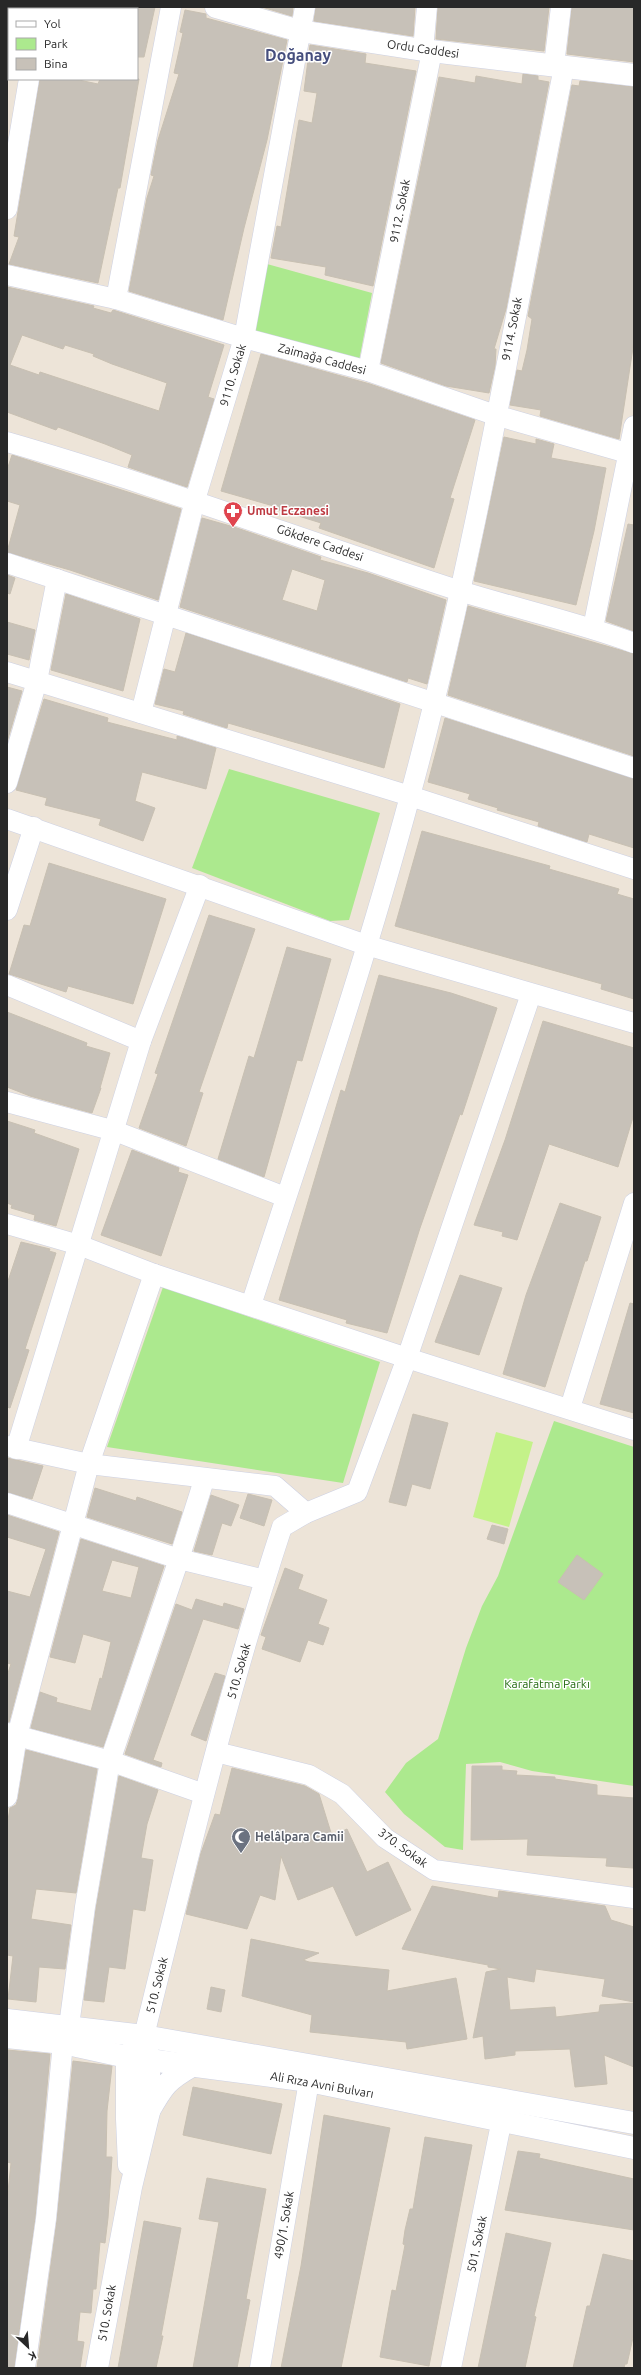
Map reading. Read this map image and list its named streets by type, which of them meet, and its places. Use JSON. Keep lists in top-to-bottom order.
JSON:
{
  "streets": {
    "main road": ["Ordu Caddesi", "510. Sokak", "Ali Rıza Avni Bulvarı"],
    "street": [
      "9112. Sokak",
      "9114. Sokak",
      "Zaimağa Caddesi",
      "9110. Sokak",
      "Gökdere Caddesi",
      "370. Sokak",
      "490/1. Sokak",
      "501. Sokak"
    ]
  },
  "crossings": [
    ["Ordu Caddesi", "9112. Sokak"],
    ["Ordu Caddesi", "9114. Sokak"],
    ["Ordu Caddesi", "9110. Sokak"],
    ["9112. Sokak", "Zaimağa Caddesi"],
    ["9114. Sokak", "Zaimağa Caddesi"],
    ["9114. Sokak", "Gökdere Caddesi"],
    ["Zaimağa Caddesi", "9110. Sokak"],
    ["9110. Sokak", "Gökdere Caddesi"],
    ["510. Sokak", "370. Sokak"],
    ["510. Sokak", "Ali Rıza Avni Bulvarı"],
    ["Ali Rıza Avni Bulvarı", "490/1. Sokak"],
    ["Ali Rıza Avni Bulvarı", "501. Sokak"]
  ],
  "districts": ["Doğanay"],
  "parks": ["Karafatma Parkı"],
  "places": {
    "pharmacy": ["Umut Eczanesi"],
    "mosque": ["Helâlpara Camii"]
  },
  "legend": ["Yol", "Park", "Bina"],
  "north": "bottom right"
}
